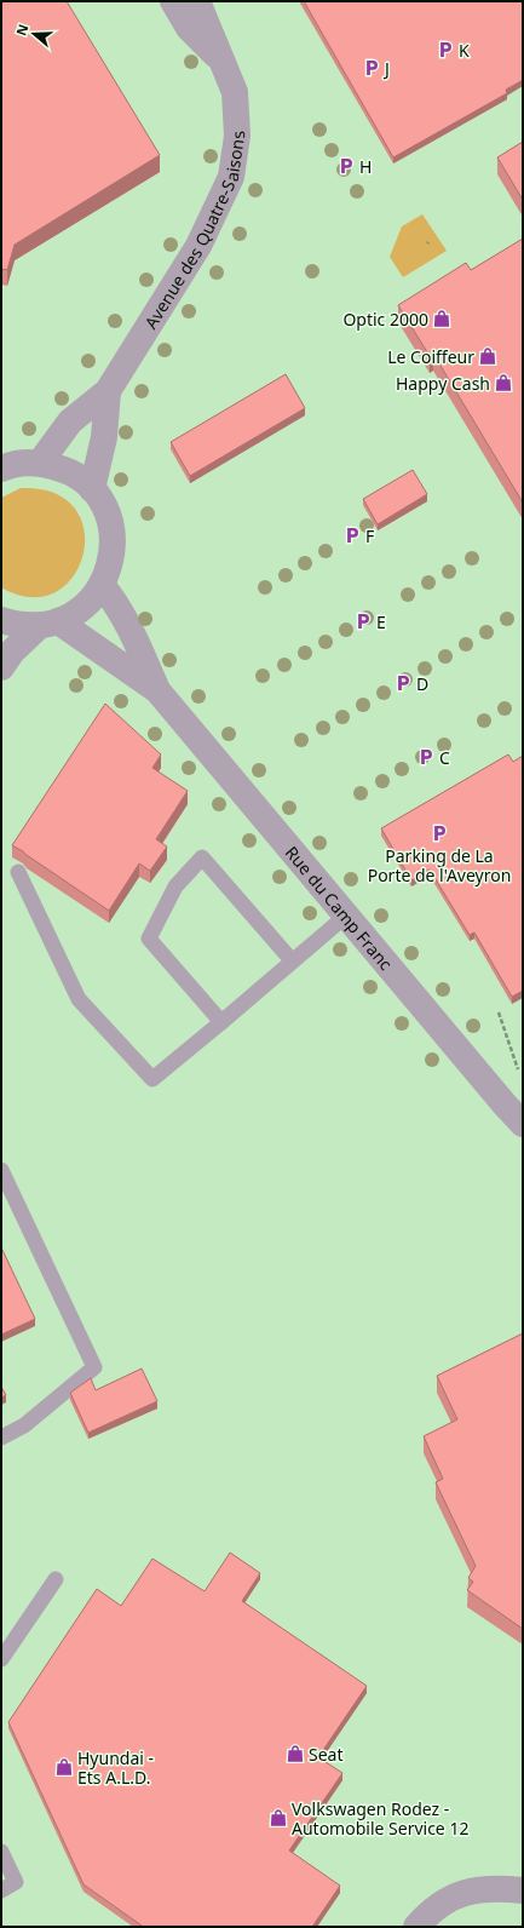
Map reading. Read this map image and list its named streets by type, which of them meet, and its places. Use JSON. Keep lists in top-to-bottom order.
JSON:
{
  "streets": {
    "street": ["Avenue des Quatre-Saisons", "Rue du Camp Franc"]
  },
  "places": {
    "parking": [
      "K",
      "J",
      "H",
      "F",
      "E",
      "D",
      "C",
      "Parking de La Porte de l'Aveyron"
    ],
    "shop": [
      "Optic 2000",
      "Le Coiffeur",
      "Happy Cash",
      "Seat",
      "Hyundai - Ets A.L.D.",
      "Volkswagen Rodez - Automobile Service 12"
    ]
  },
  "north": "left"
}
